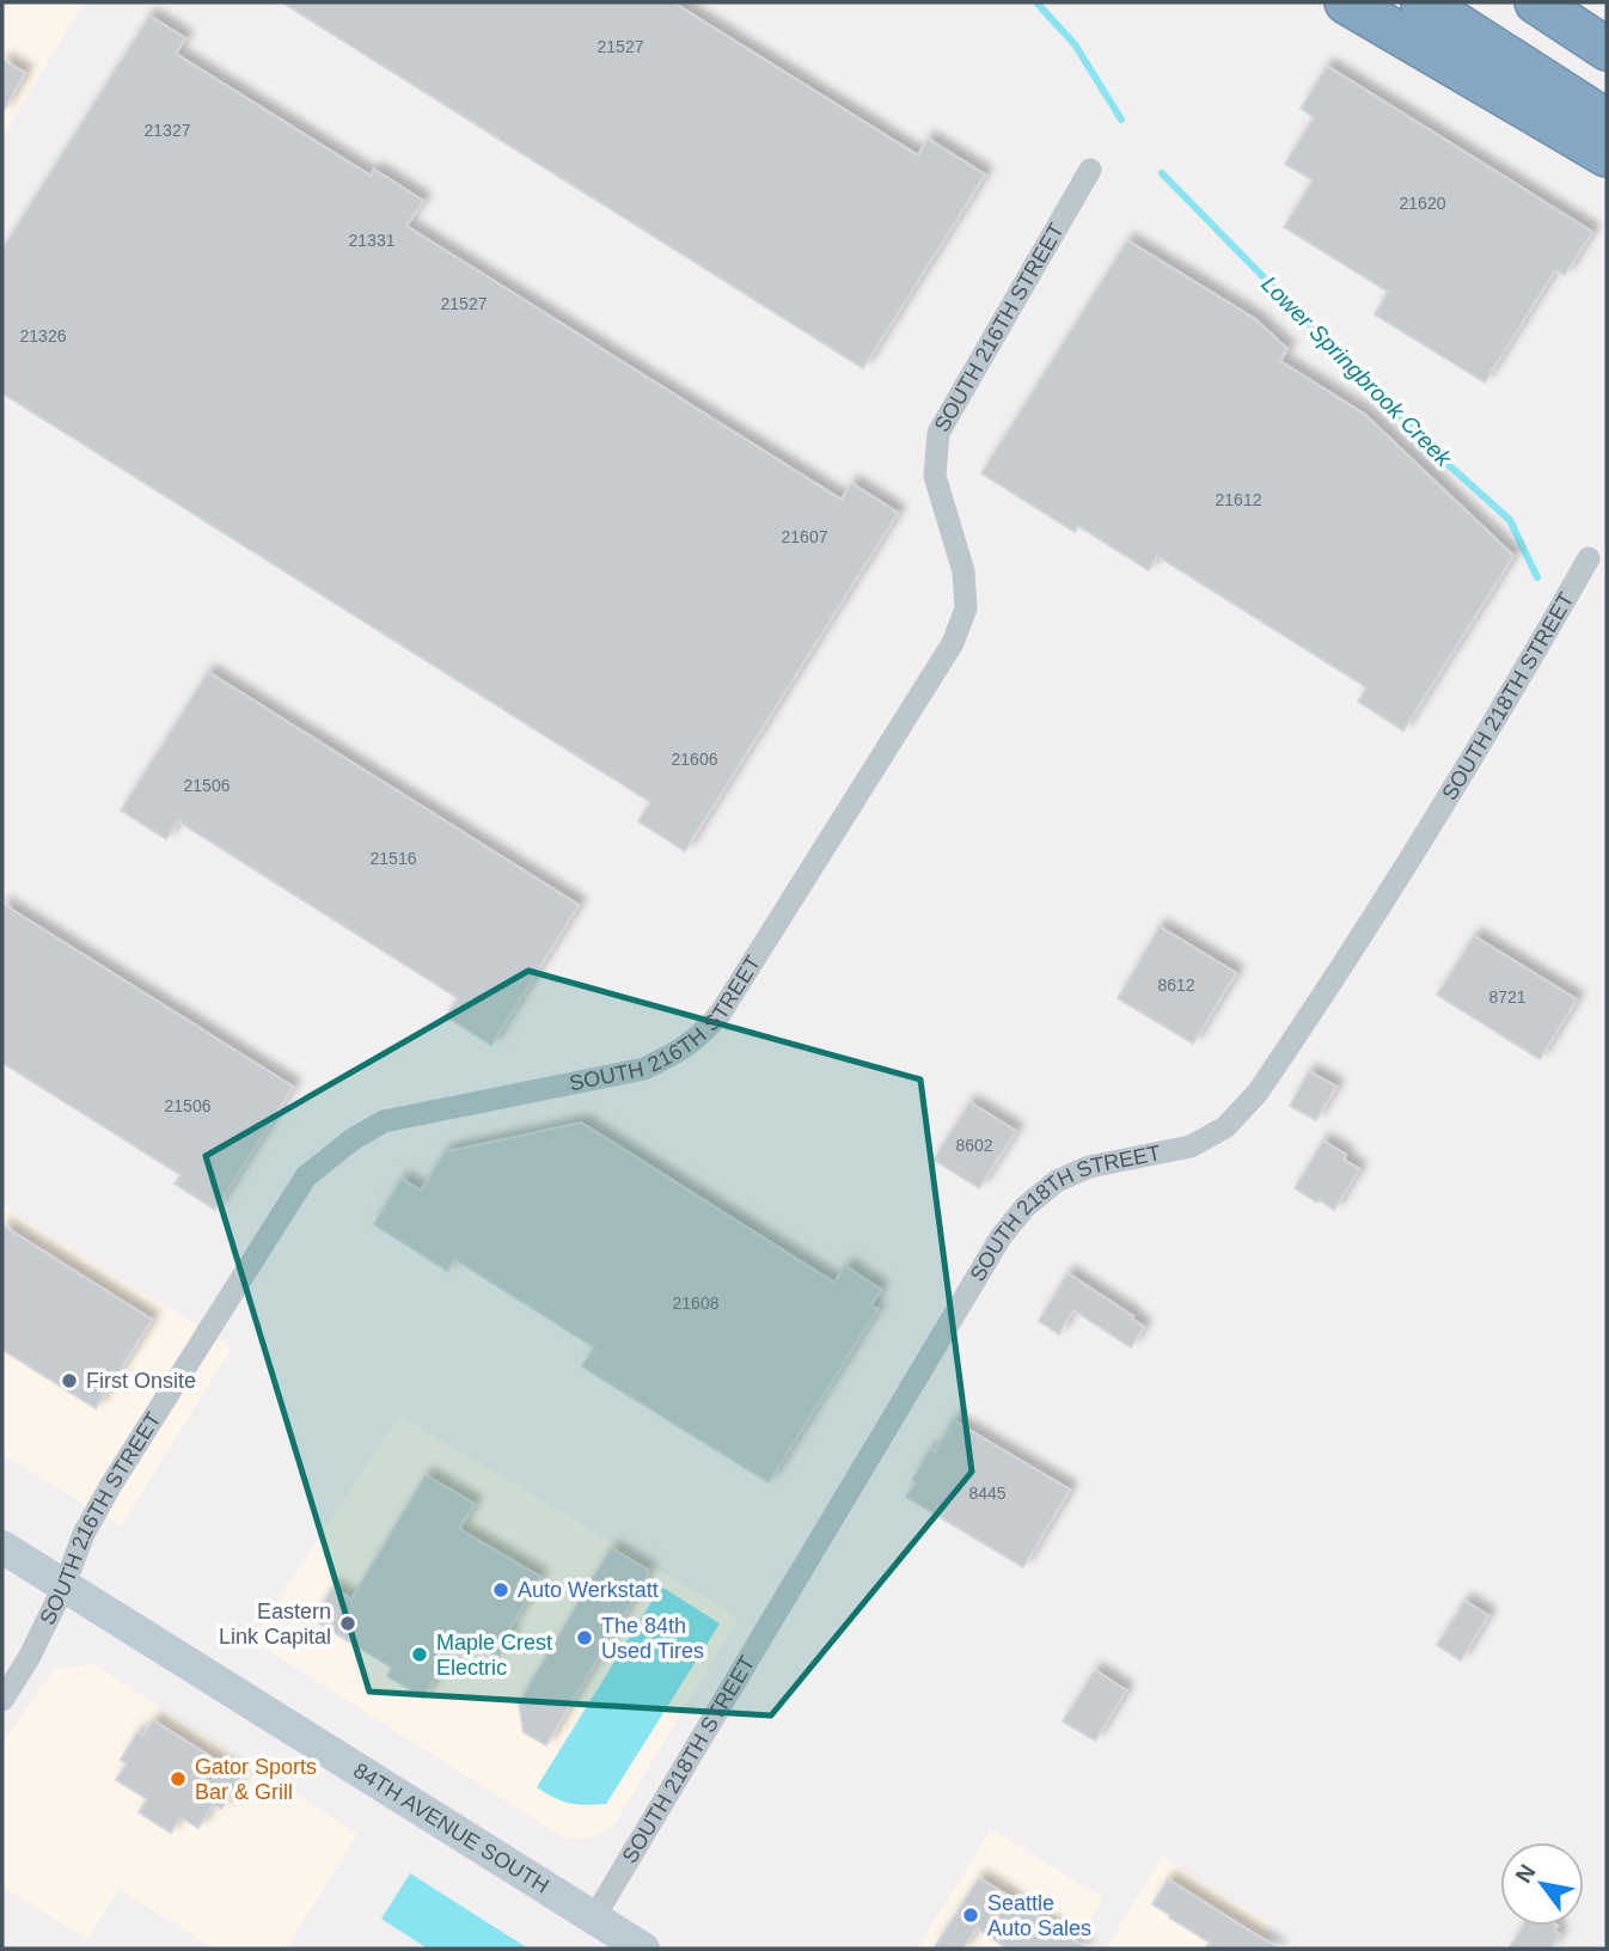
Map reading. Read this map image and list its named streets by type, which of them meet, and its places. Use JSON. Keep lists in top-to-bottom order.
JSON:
{
  "streets": {
    "main road": ["84TH AVENUE SOUTH"],
    "street": ["SOUTH 216TH STREET", "SOUTH 218TH STREET"]
  },
  "crossings": [
    ["SOUTH 216TH STREET", "84TH AVENUE SOUTH"],
    ["SOUTH 218TH STREET", "84TH AVENUE SOUTH"]
  ],
  "water": ["Lower Springbrook Creek"],
  "places": [
    "First Onsite",
    "Auto Werkstatt",
    "Eastern Link Capital",
    "The 84th Used Tires",
    "Maple Crest Electric",
    "Gator Sports Bar & Grill",
    "Seattle Auto Sales"
  ],
  "house_numbers": [
    "21527",
    "21327",
    "21620",
    "21331",
    "21527",
    "21326",
    "21612",
    "21607",
    "21606",
    "21506",
    "21516",
    "8612",
    "8721",
    "21506",
    "8602",
    "21608",
    "8445"
  ],
  "north": "top left"
}
